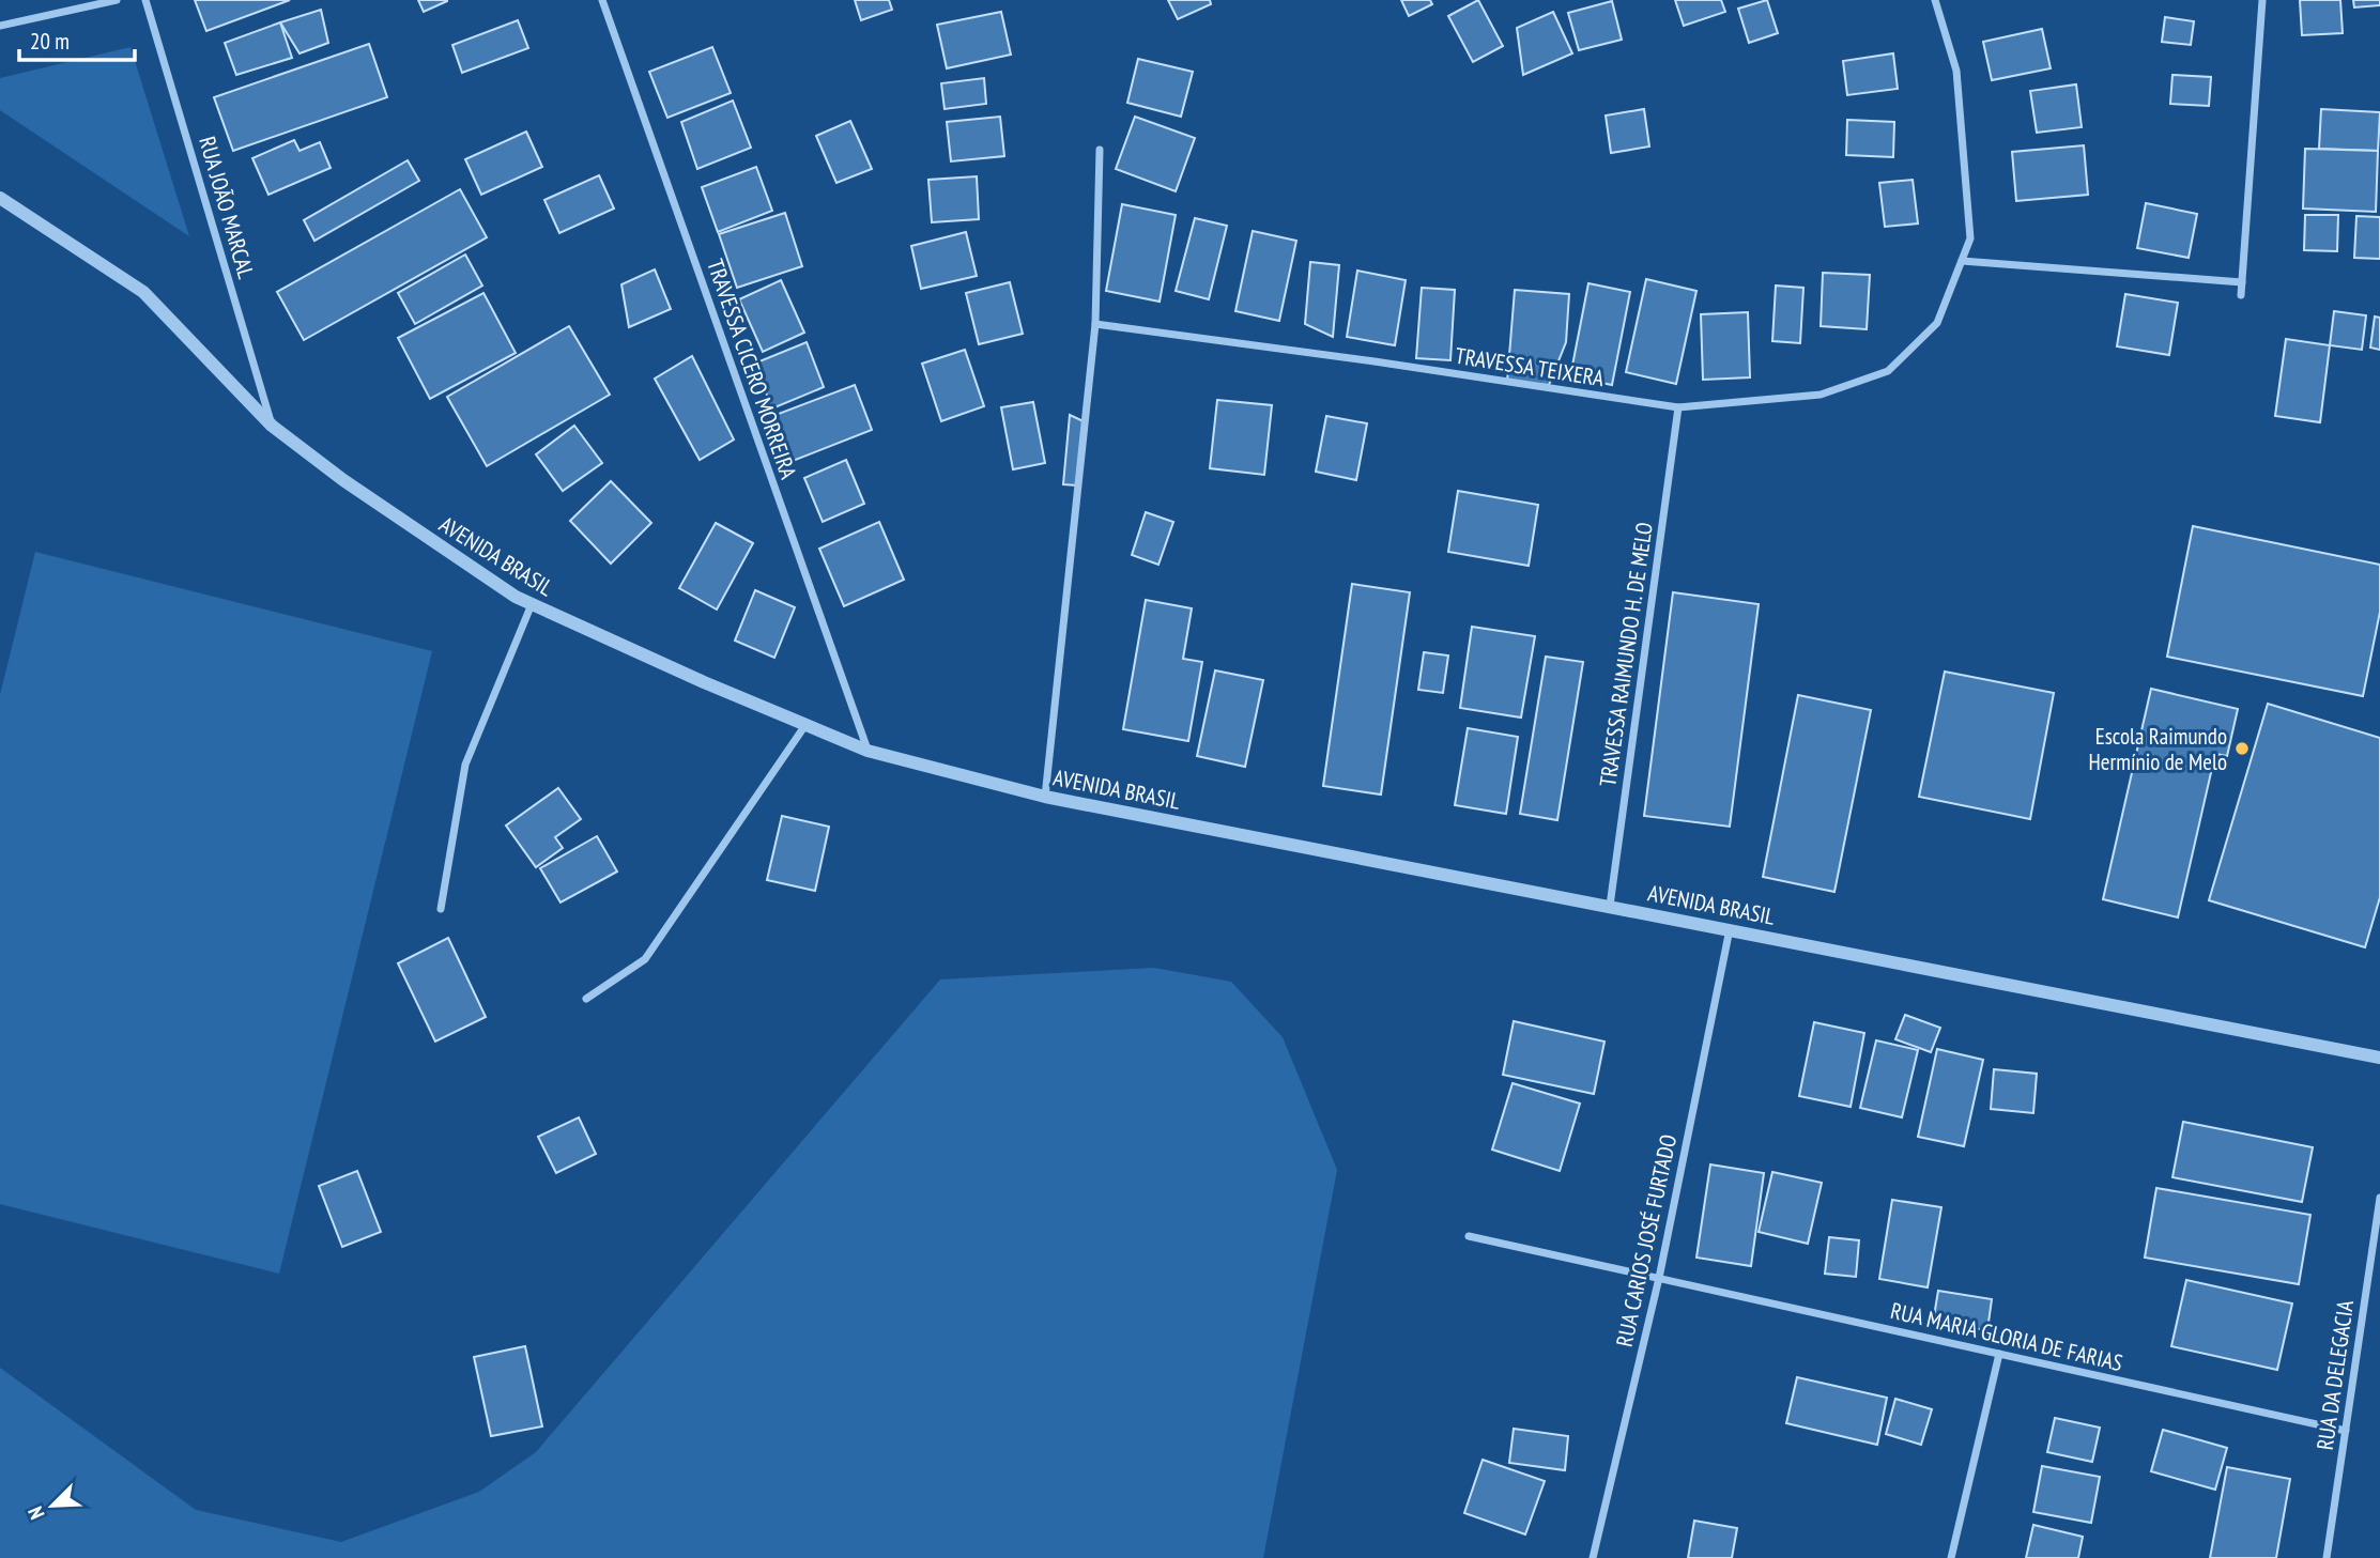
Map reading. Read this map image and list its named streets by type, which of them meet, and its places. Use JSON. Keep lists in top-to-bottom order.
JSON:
{
  "streets": {
    "street": [
      "RUA JOÃO MARCAL",
      "TRAVESSA TEIXERA",
      "TRAVESSA CICERO MORREIRA",
      "AVENIDA BRASIL",
      "TRAVESSA RAIMUNDO H. DE MELO",
      "RUA CARIOS JOSÉ FURTADO",
      "RUA MARIA GLORIA DE FARIAS",
      "RUA DA DELEGACIA"
    ]
  },
  "crossings": [
    ["RUA JOÃO MARCAL", "AVENIDA BRASIL"],
    ["TRAVESSA TEIXERA", "TRAVESSA RAIMUNDO H. DE MELO"],
    ["TRAVESSA CICERO MORREIRA", "AVENIDA BRASIL"],
    ["AVENIDA BRASIL", "TRAVESSA RAIMUNDO H. DE MELO"],
    ["AVENIDA BRASIL", "RUA CARIOS JOSÉ FURTADO"],
    ["RUA CARIOS JOSÉ FURTADO", "RUA MARIA GLORIA DE FARIAS"],
    ["RUA MARIA GLORIA DE FARIAS", "RUA DA DELEGACIA"]
  ],
  "places": ["Escola Raimundo Hermínio de Melo"],
  "scale_bar": "20 m",
  "north": "bottom left"
}
